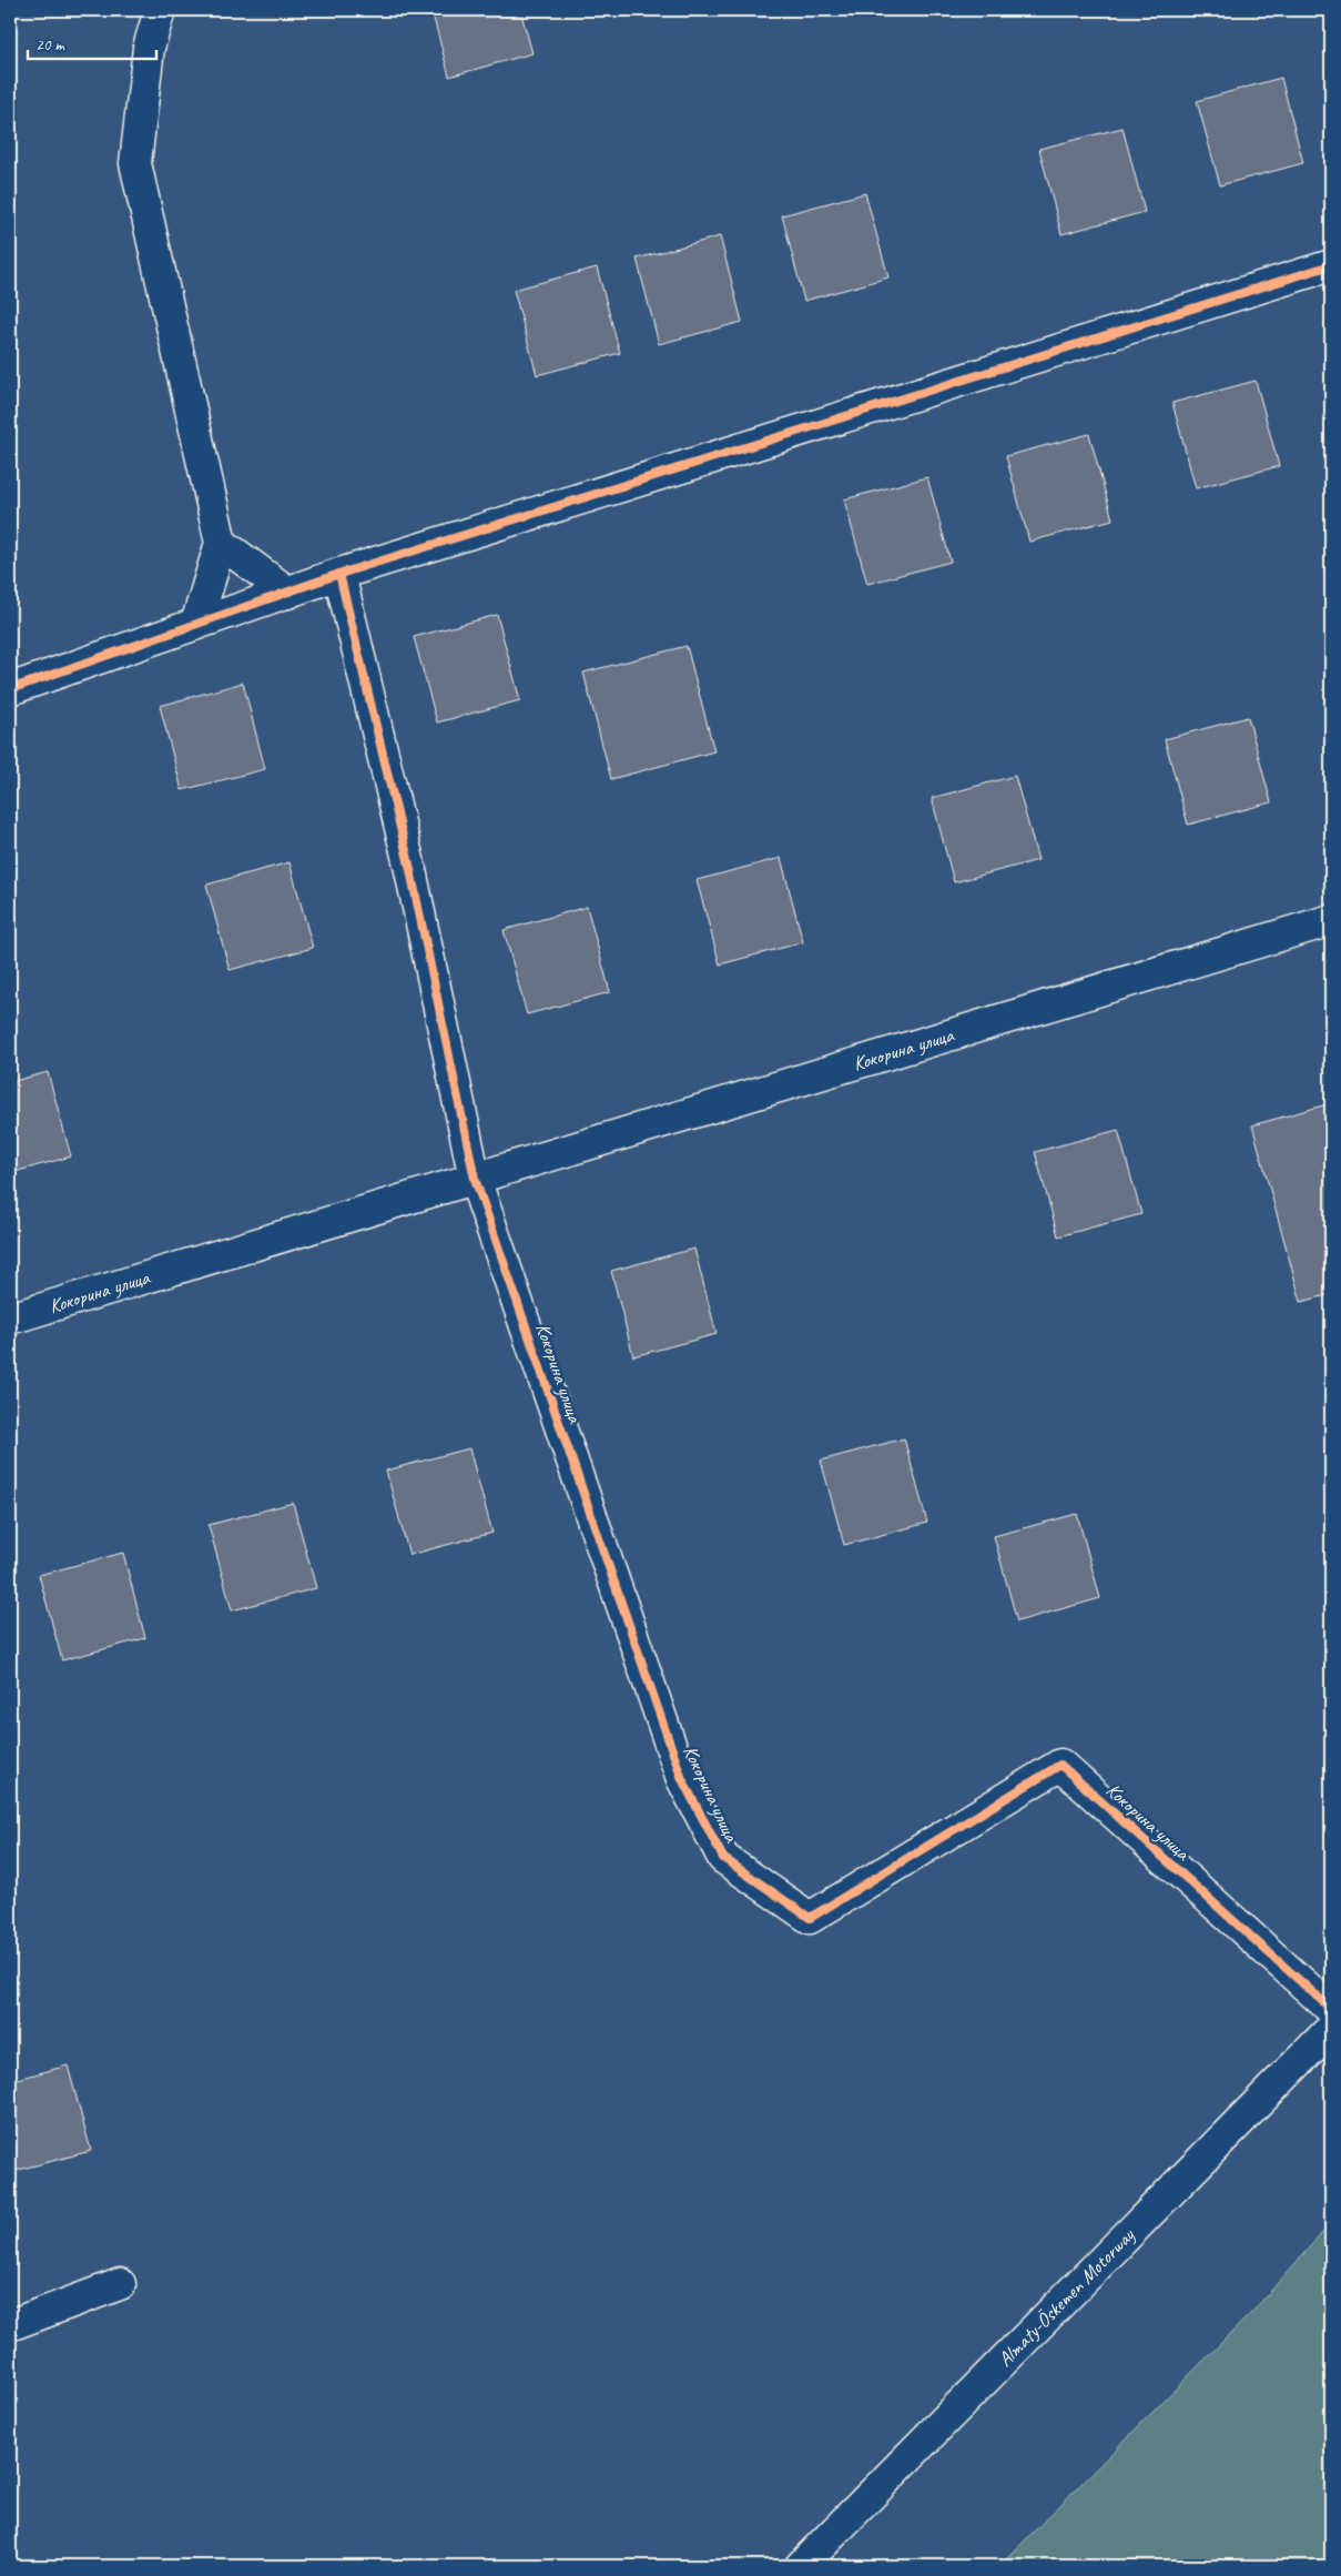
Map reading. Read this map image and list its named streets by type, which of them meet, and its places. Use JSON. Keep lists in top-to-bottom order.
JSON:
{
  "streets": {
    "main road": ["Кокорина улица", "Almaty-Öskemen Motorway"]
  },
  "scale_bar": "20 m"
}
